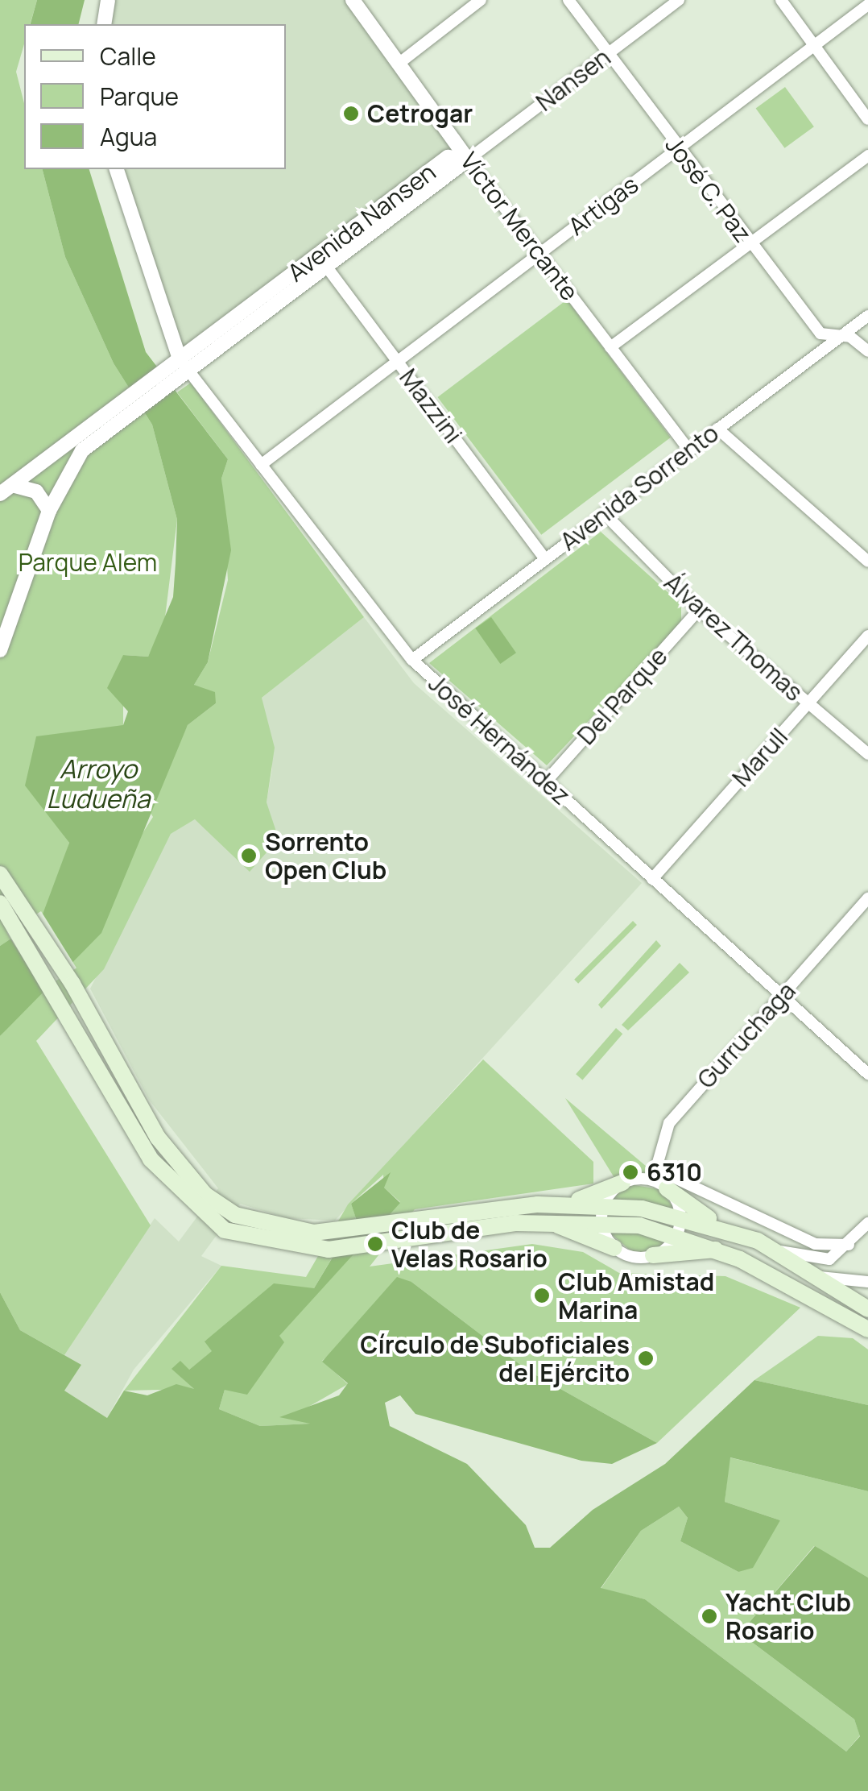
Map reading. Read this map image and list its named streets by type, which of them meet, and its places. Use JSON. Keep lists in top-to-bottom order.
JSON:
{
  "streets": {
    "street": [
      "Nansen",
      "José C. Paz",
      "Artigas",
      "Avenida Nansen",
      "Víctor Mercante",
      "Mazzini",
      "Avenida Sorrento",
      "Álvarez Thomas",
      "Del Parque",
      "José Hernández",
      "Marull",
      "Gurruchaga"
    ]
  },
  "crossings": [
    ["Nansen", "José C. Paz"],
    ["Nansen", "Avenida Nansen"],
    ["Nansen", "Víctor Mercante"],
    ["José C. Paz", "Artigas"],
    ["José C. Paz", "Avenida Sorrento"],
    ["Artigas", "Víctor Mercante"],
    ["Artigas", "Mazzini"],
    ["Artigas", "José Hernández"],
    ["Avenida Nansen", "Víctor Mercante"],
    ["Avenida Nansen", "Mazzini"],
    ["Avenida Nansen", "José Hernández"],
    ["Víctor Mercante", "Avenida Sorrento"],
    ["Mazzini", "Avenida Sorrento"],
    ["Avenida Sorrento", "Álvarez Thomas"],
    ["Avenida Sorrento", "José Hernández"],
    ["Álvarez Thomas", "Del Parque"],
    ["Álvarez Thomas", "Marull"],
    ["Del Parque", "José Hernández"],
    ["José Hernández", "Marull"],
    ["José Hernández", "Gurruchaga"]
  ],
  "water": ["Arroyo Ludueña"],
  "parks": ["Parque Alem"],
  "places": [
    "Cetrogar",
    "Sorrento Open Club",
    "6310",
    "Club de Velas Rosario",
    "Club Amistad Marina",
    "Círculo de Suboficiales del Ejército",
    "Yacht Club Rosario"
  ],
  "legend": ["Calle", "Parque", "Agua"]
}
